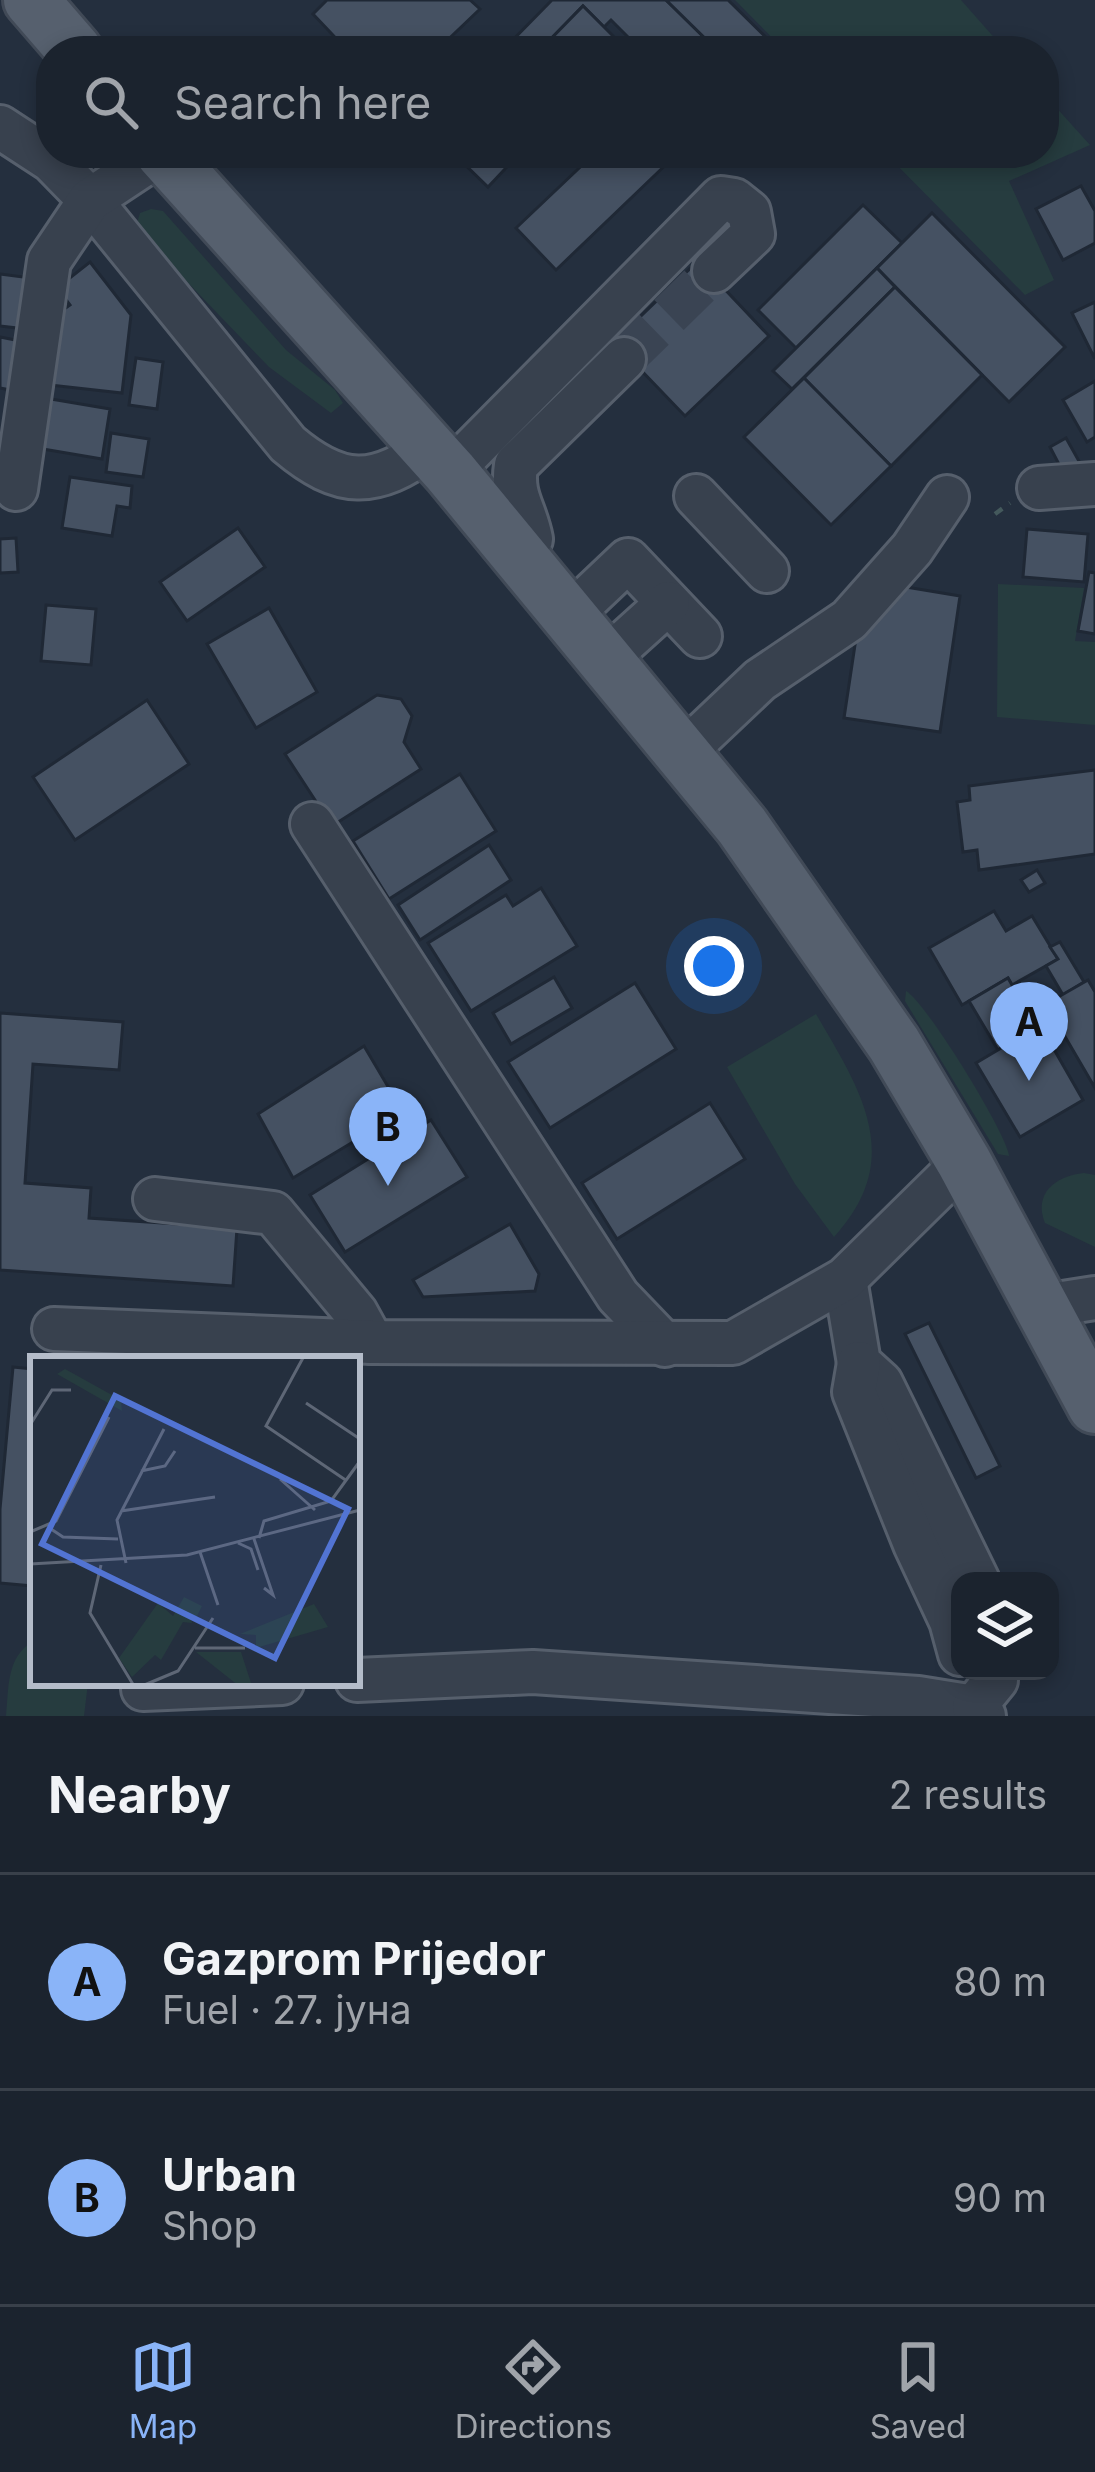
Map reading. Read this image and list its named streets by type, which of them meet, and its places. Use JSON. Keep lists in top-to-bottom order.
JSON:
{
  "page": {
    "search": "Search here",
    "pins": ["A", "B"],
    "heading": ["Nearby", "2 results"],
    "list": [
      {
        "mark": "A",
        "name": "Gazprom Prijedor",
        "note": "Fuel · 27. јуна",
        "value": "80 m"
      },
      {
        "mark": "B",
        "name": "Urban",
        "note": "Shop",
        "value": "90 m"
      }
    ],
    "nav": ["Map", "Directions", "Saved"]
  }
}
